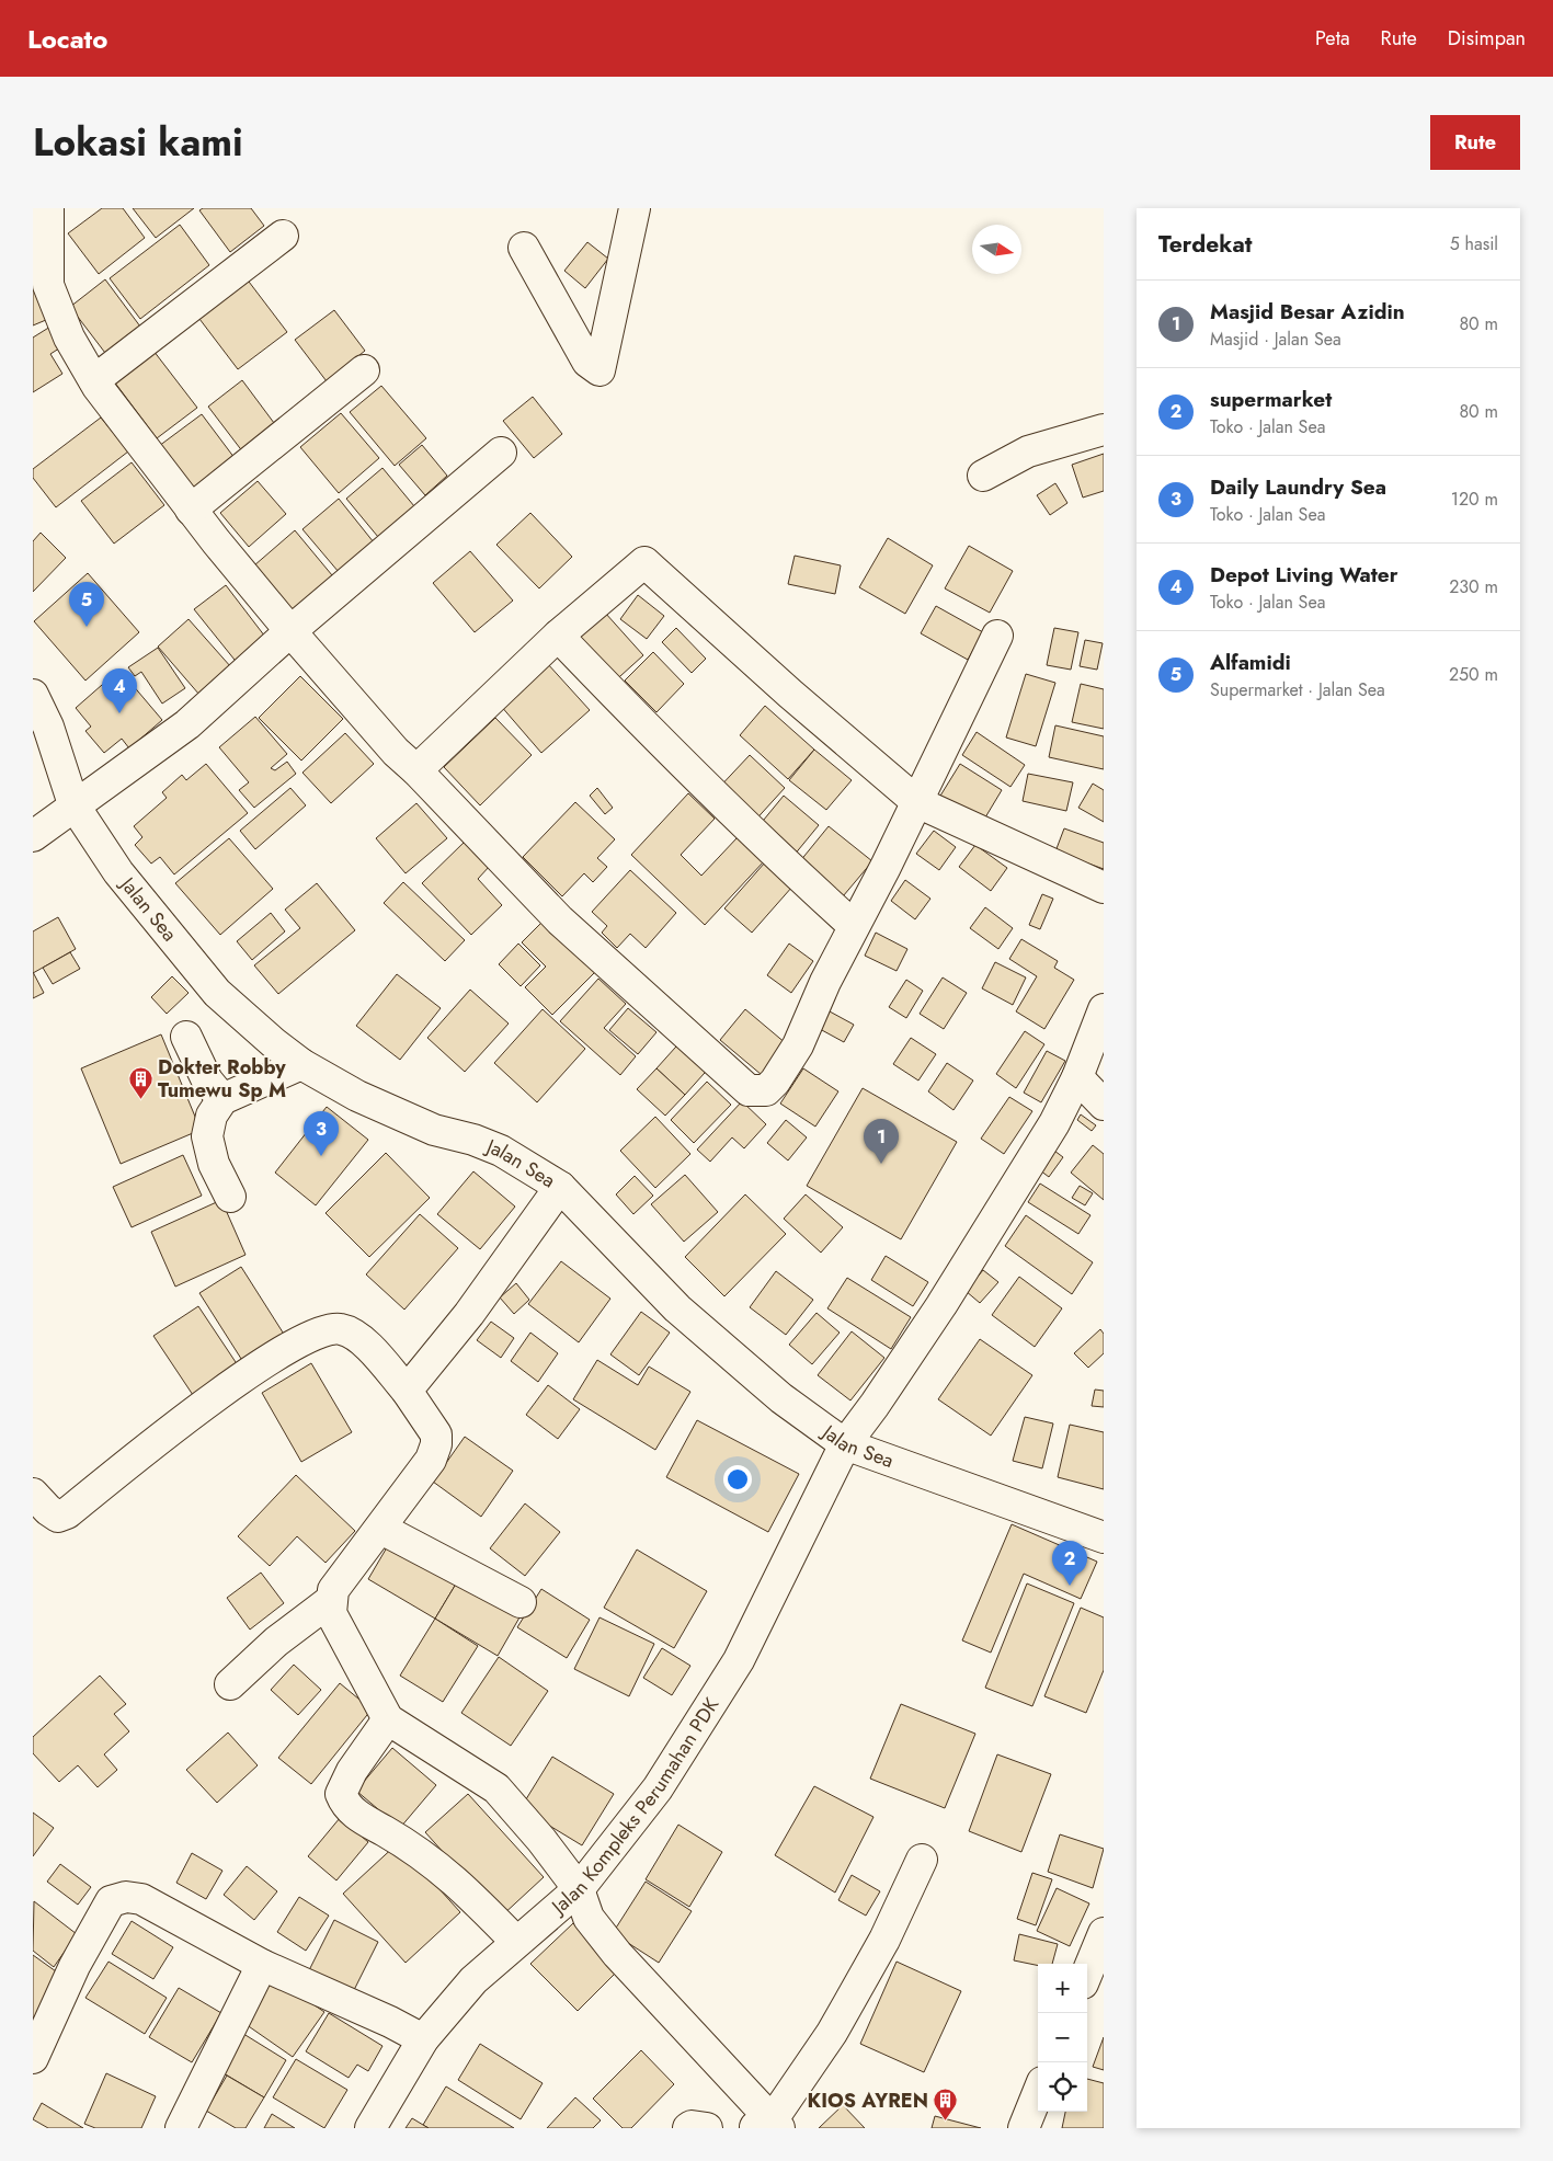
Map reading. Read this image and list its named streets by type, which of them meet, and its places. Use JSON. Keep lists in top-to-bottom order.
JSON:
{
  "streets": {
    "street": ["Jalan Sea", "Jalan Kompleks Perumahan PDK"]
  },
  "crossings": [
    ["Jalan Sea", "Jalan Kompleks Perumahan PDK"]
  ],
  "places": {
    "building": ["Dokter Robby Tumewu Sp M", "KIOS AYREN"]
  },
  "north": "right",
  "page": {
    "header": "Locato",
    "nav": ["Peta", "Rute", "Disimpan"],
    "title": "Lokasi kami",
    "buttons": "Rute",
    "heading": ["Terdekat", "5 hasil"],
    "list": [
      {
        "mark": "1",
        "name": "Masjid Besar Azidin",
        "note": "Masjid · Jalan Sea",
        "value": "80 m"
      },
      {
        "mark": "2",
        "name": "supermarket",
        "note": "Toko · Jalan Sea",
        "value": "80 m"
      },
      {
        "mark": "3",
        "name": "Daily Laundry Sea",
        "note": "Toko · Jalan Sea",
        "value": "120 m"
      },
      {
        "mark": "4",
        "name": "Depot Living Water",
        "note": "Toko · Jalan Sea",
        "value": "230 m"
      },
      {
        "mark": "5",
        "name": "Alfamidi",
        "note": "Supermarket · Jalan Sea",
        "value": "250 m"
      }
    ],
    "pins": [
      "5",
      "4",
      "3",
      "1",
      "2"
    ],
    "map_buttons": ["+", "−"]
  }
}
